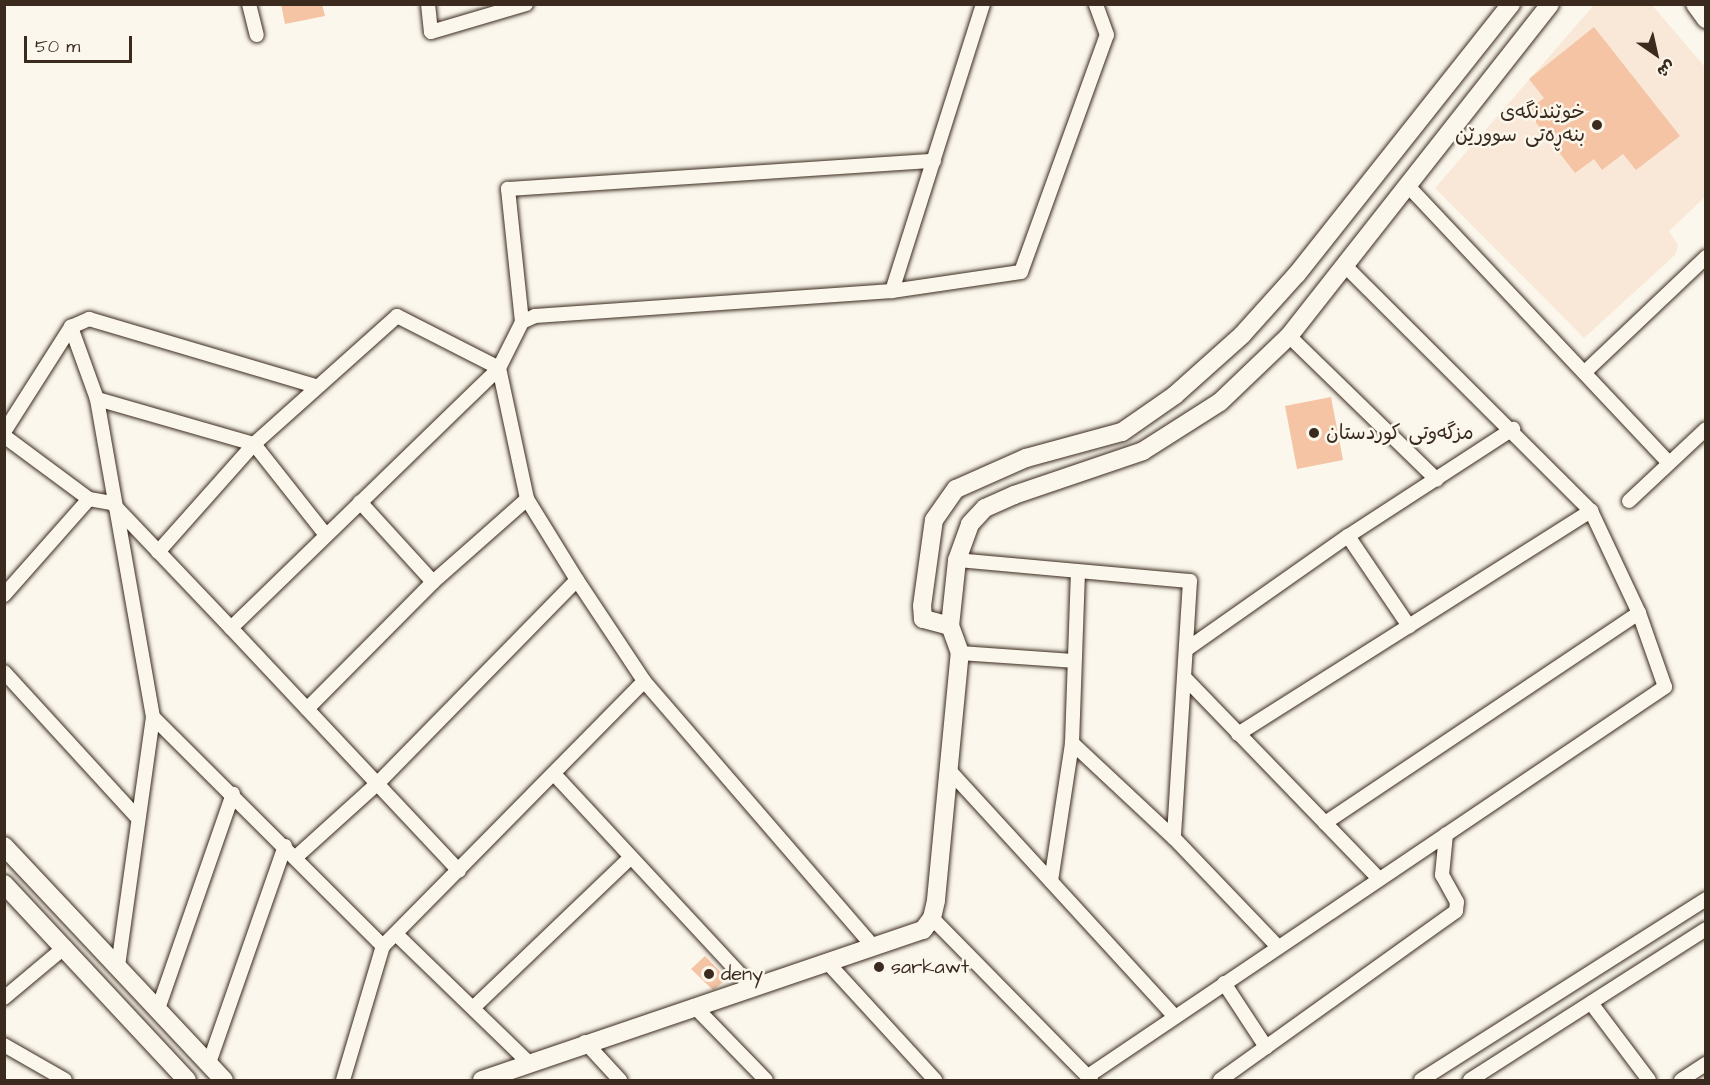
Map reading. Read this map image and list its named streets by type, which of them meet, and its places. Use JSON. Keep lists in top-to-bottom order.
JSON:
{
  "places": [
    "خوێندنگەی بنەڕەتی سوورێن",
    "مزگەوتی کوردستان",
    "sarkawt",
    "deny"
  ],
  "scale_bar": "50 m",
  "north": "bottom right"
}
